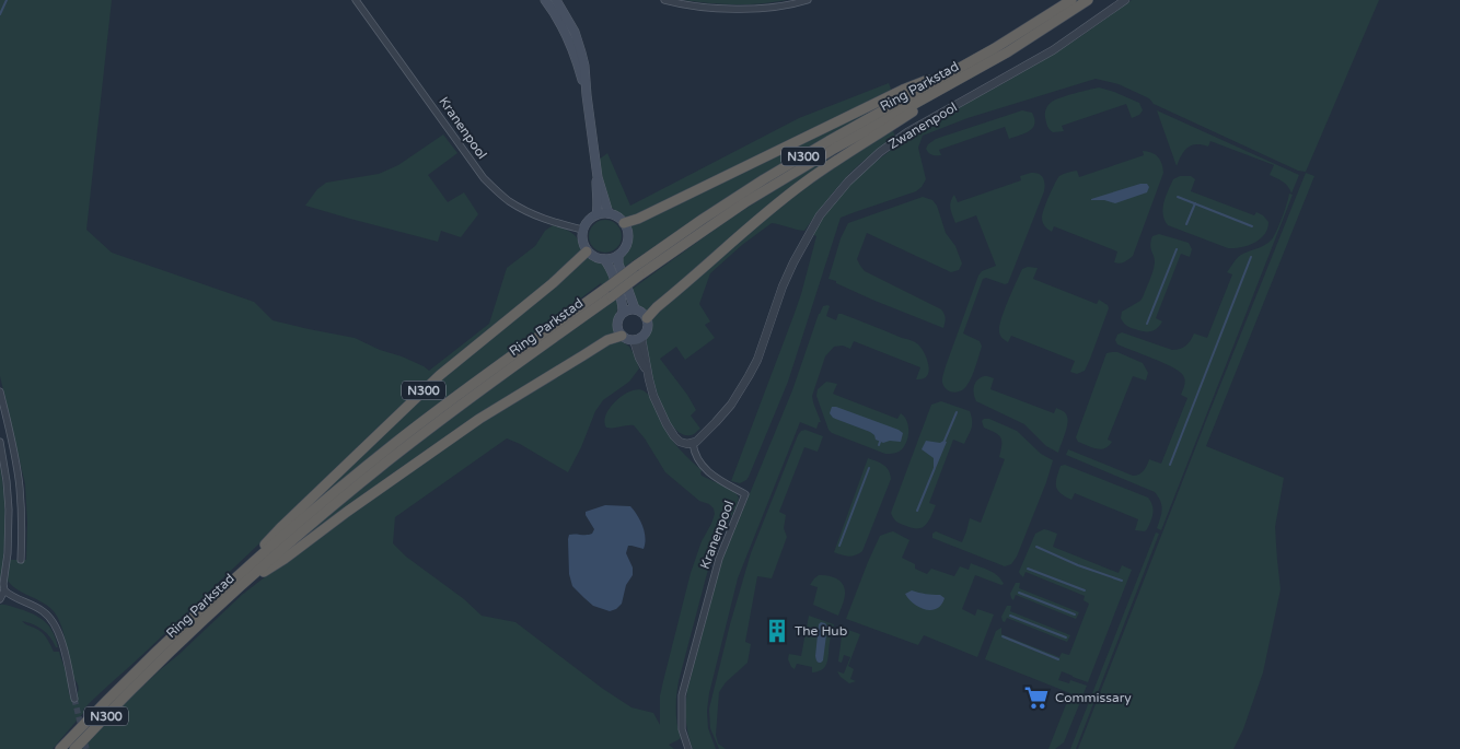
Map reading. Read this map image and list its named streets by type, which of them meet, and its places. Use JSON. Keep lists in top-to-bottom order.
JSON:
{
  "streets": {
    "highway": ["Ring Parkstad", "N300"],
    "street": ["Zwanenpool", "Kranenpool"]
  },
  "crossings": [
    ["Ring Parkstad", "N300"],
    ["Zwanenpool", "Kranenpool"],
    ["Kranenpool", "N300"]
  ],
  "places": {
    "building": ["The Hub"],
    "supermarket": ["Commissary"]
  }
}
